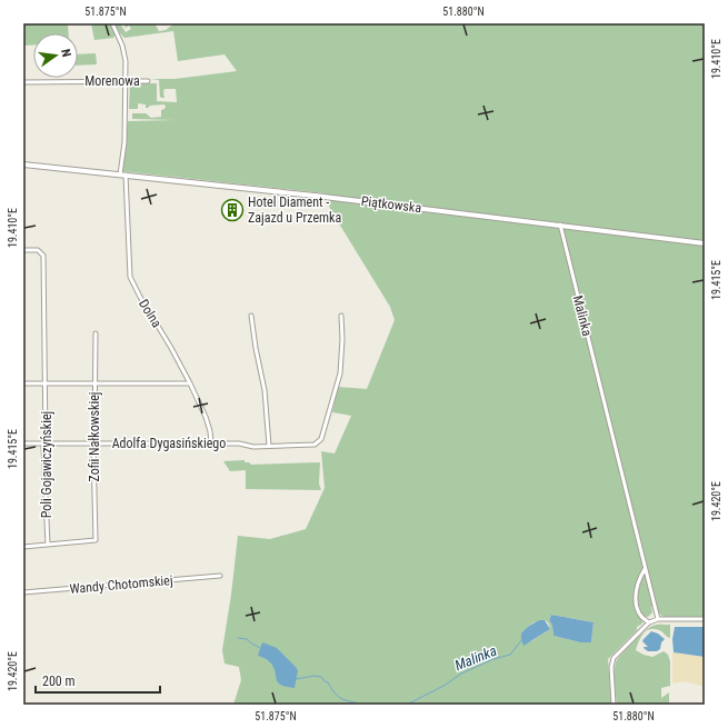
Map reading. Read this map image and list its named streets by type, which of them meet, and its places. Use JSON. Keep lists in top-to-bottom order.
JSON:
{
  "streets": {
    "main road": ["Piątkowska"],
    "street": [
      "Morenowa",
      "Dolna",
      "Malinka",
      "Zofii Nałkowskiej",
      "Adolfa Dygasińskiego",
      "Poli Gojawiczyńskiej",
      "Wandy Chotomskiej"
    ]
  },
  "crossings": [
    ["Morenowa", "Dolna"],
    ["Piątkowska", "Dolna"],
    ["Piątkowska", "Malinka"],
    ["Dolna", "Adolfa Dygasińskiego"],
    ["Zofii Nałkowskiej", "Adolfa Dygasińskiego"],
    ["Zofii Nałkowskiej", "Poli Gojawiczyńskiej"],
    ["Adolfa Dygasińskiego", "Poli Gojawiczyńskiej"]
  ],
  "water": ["Malinka"],
  "places": {
    "building": ["Hotel Diament - Zajazd u Przemka"]
  },
  "scale_bar": "200 m",
  "north": "right",
  "coordinates": [
    "51.875°N",
    "51.880°N",
    "19.410°E",
    "19.415°E",
    "19.420°E"
  ]
}
